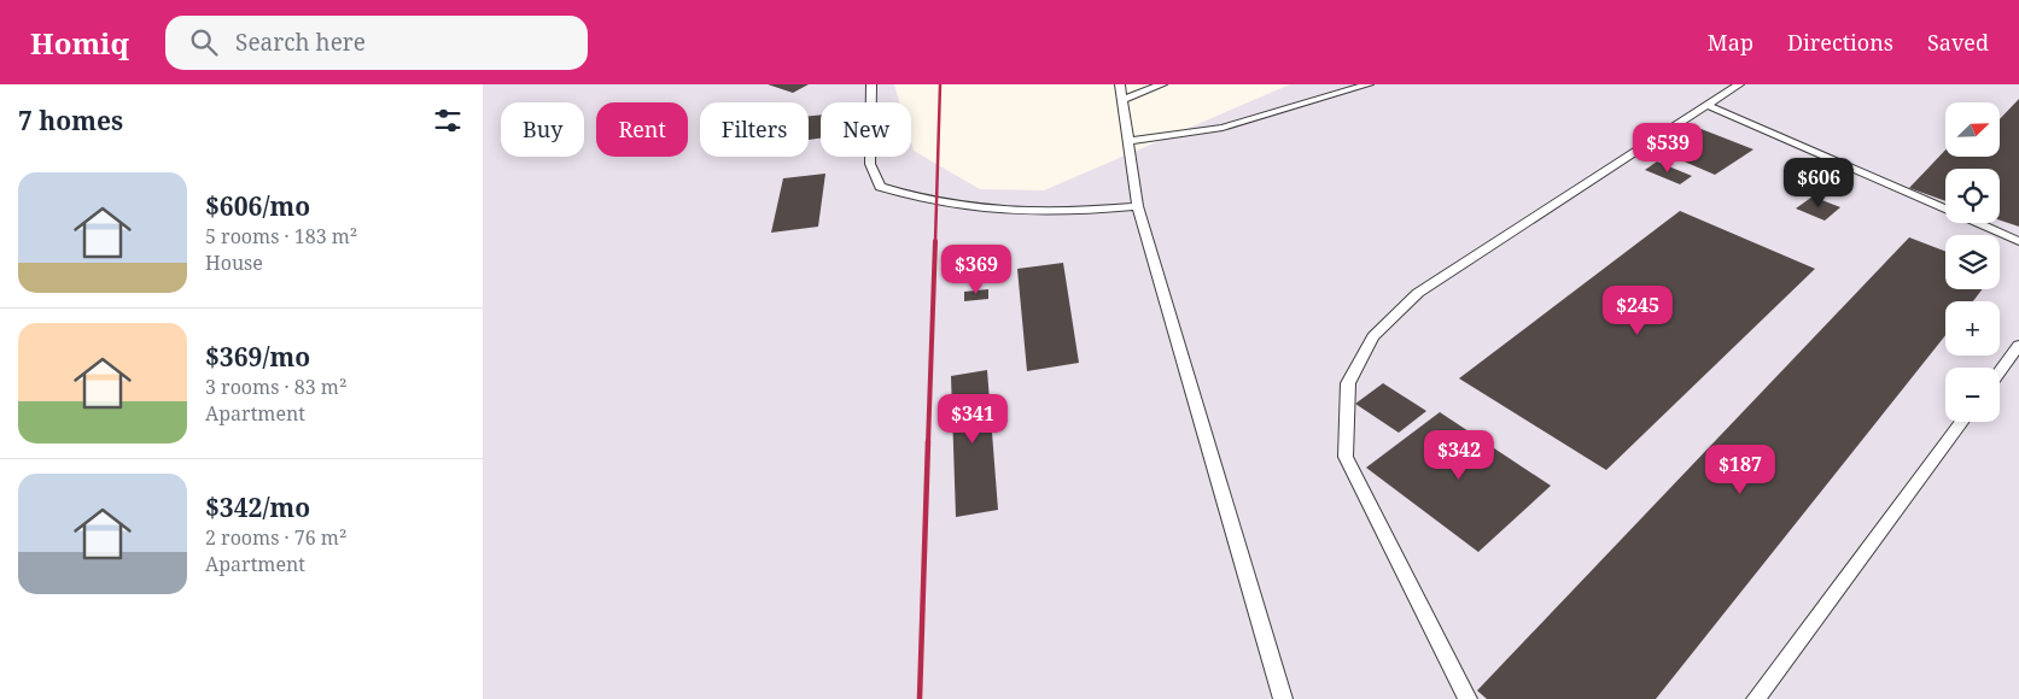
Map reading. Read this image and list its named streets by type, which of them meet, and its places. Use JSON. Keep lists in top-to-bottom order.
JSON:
{
  "north": "top right",
  "page": {
    "header": "Homiq",
    "search": "Search here",
    "nav": ["Map", "Directions", "Saved"],
    "heading": "7 homes",
    "map_buttons": ["+", "−"],
    "chip": [
      "Buy",
      "Rent",
      "Filters",
      "New"
    ],
    "price": [
      "$539",
      "$606",
      "$369",
      "$245",
      "$341",
      "$342",
      "$187"
    ],
    "list": [
      {
        "name": "$606/mo",
        "note": "5 rooms · 183 m² · House"
      },
      {
        "name": "$369/mo",
        "note": "3 rooms · 83 m² · Apartment"
      },
      {
        "name": "$342/mo",
        "note": "2 rooms · 76 m² · Apartment"
      }
    ]
  }
}
